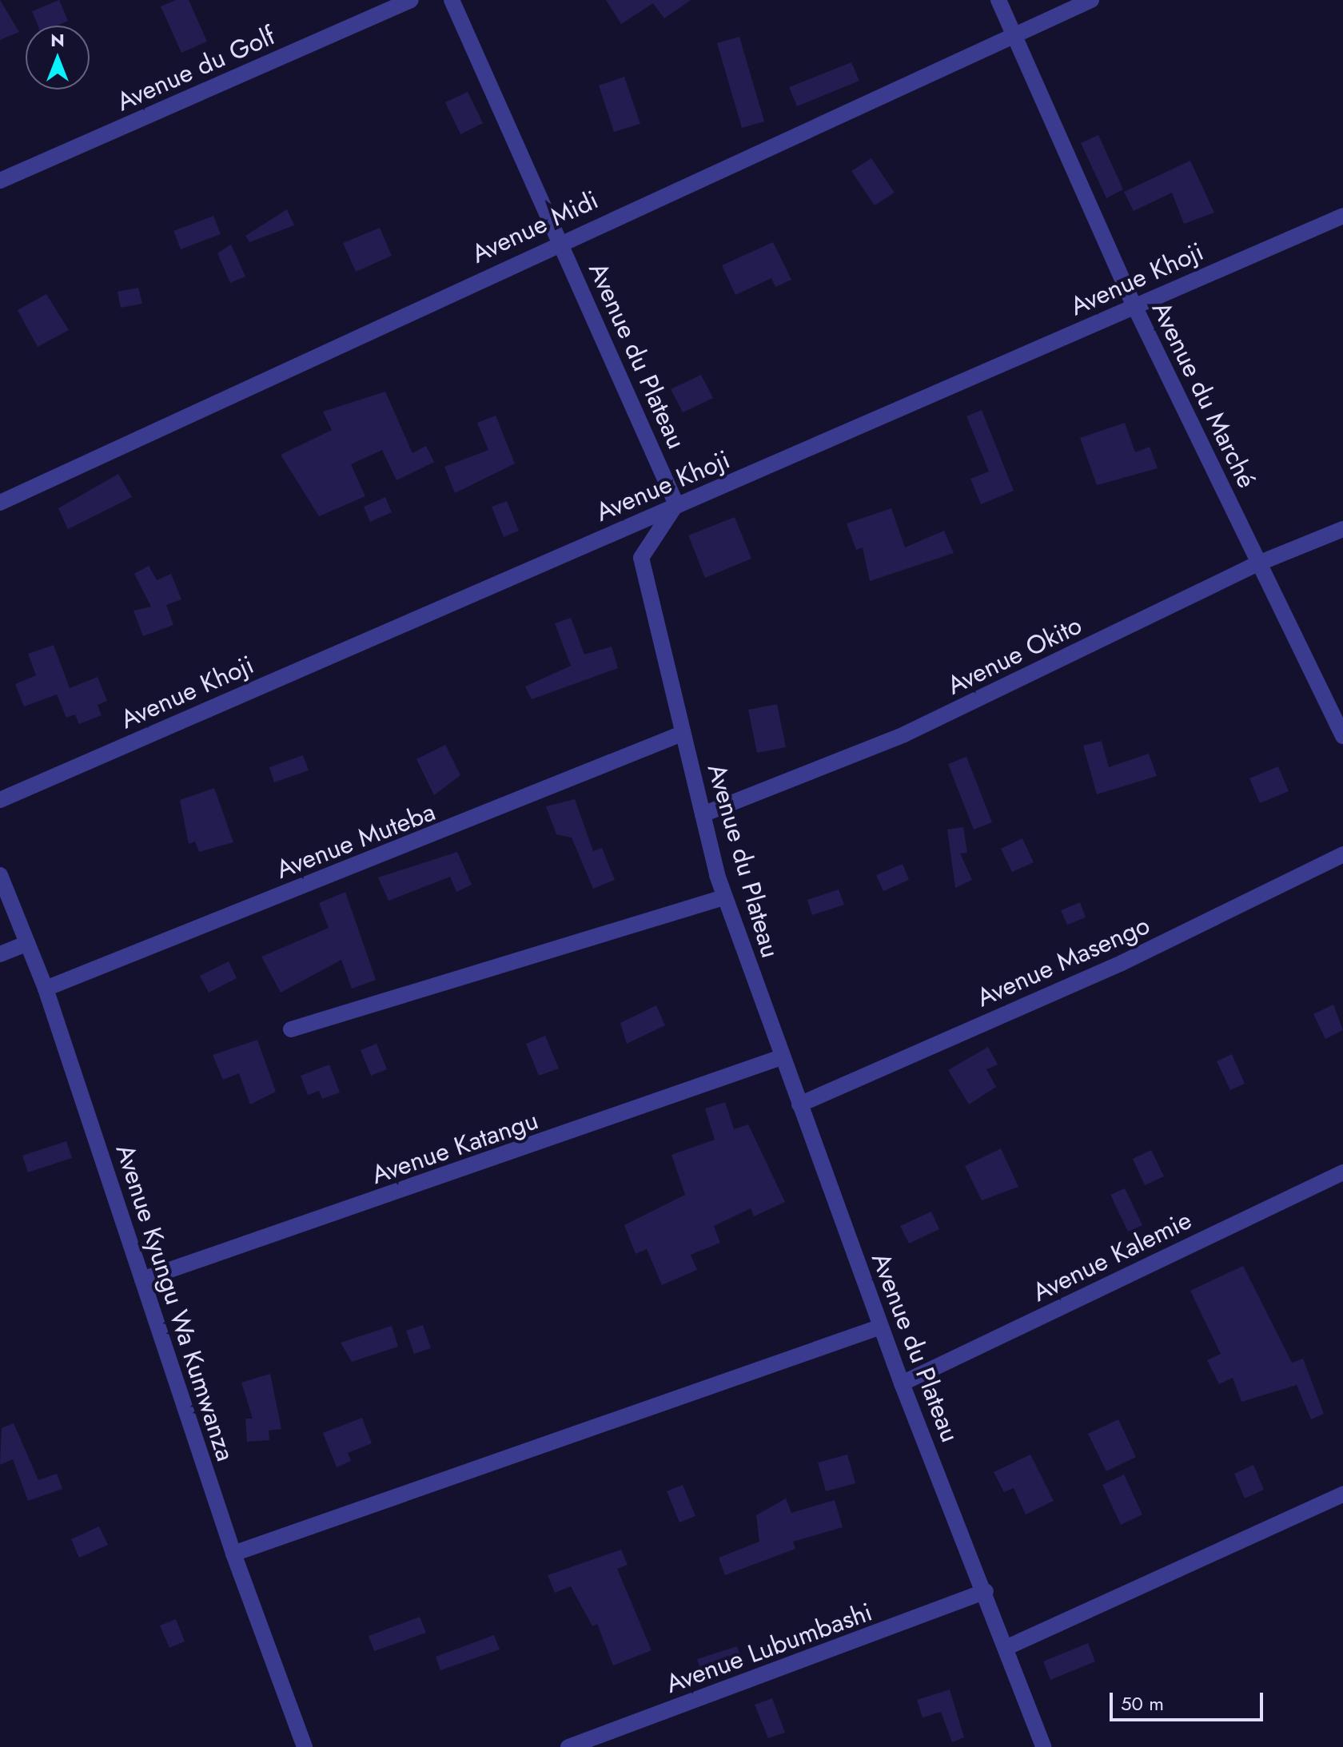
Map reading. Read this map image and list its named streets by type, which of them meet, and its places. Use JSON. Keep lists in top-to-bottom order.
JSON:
{
  "streets": {
    "street": [
      "Avenue du Golf",
      "Avenue Midi",
      "Avenue Khoji",
      "Avenue du Plateau",
      "Avenue du Marché",
      "Avenue Okito",
      "Avenue Muteba",
      "Avenue Masengo",
      "Avenue Katangu",
      "Avenue Kalemie",
      "Avenue Kyungu Wa Kumwanza",
      "Avenue Lubumbashi"
    ]
  },
  "crossings": [
    ["Avenue Midi", "Avenue du Plateau"],
    ["Avenue Midi", "Avenue du Marché"],
    ["Avenue Khoji", "Avenue du Plateau"],
    ["Avenue Khoji", "Avenue du Marché"],
    ["Avenue du Plateau", "Avenue Okito"],
    ["Avenue du Plateau", "Avenue Muteba"],
    ["Avenue du Plateau", "Avenue Masengo"],
    ["Avenue du Plateau", "Avenue Katangu"],
    ["Avenue du Plateau", "Avenue Kalemie"],
    ["Avenue du Plateau", "Avenue Lubumbashi"],
    ["Avenue du Marché", "Avenue Okito"],
    ["Avenue Muteba", "Avenue Kyungu Wa Kumwanza"],
    ["Avenue Katangu", "Avenue Kyungu Wa Kumwanza"]
  ],
  "scale_bar": "50 m",
  "north": "top"
}
